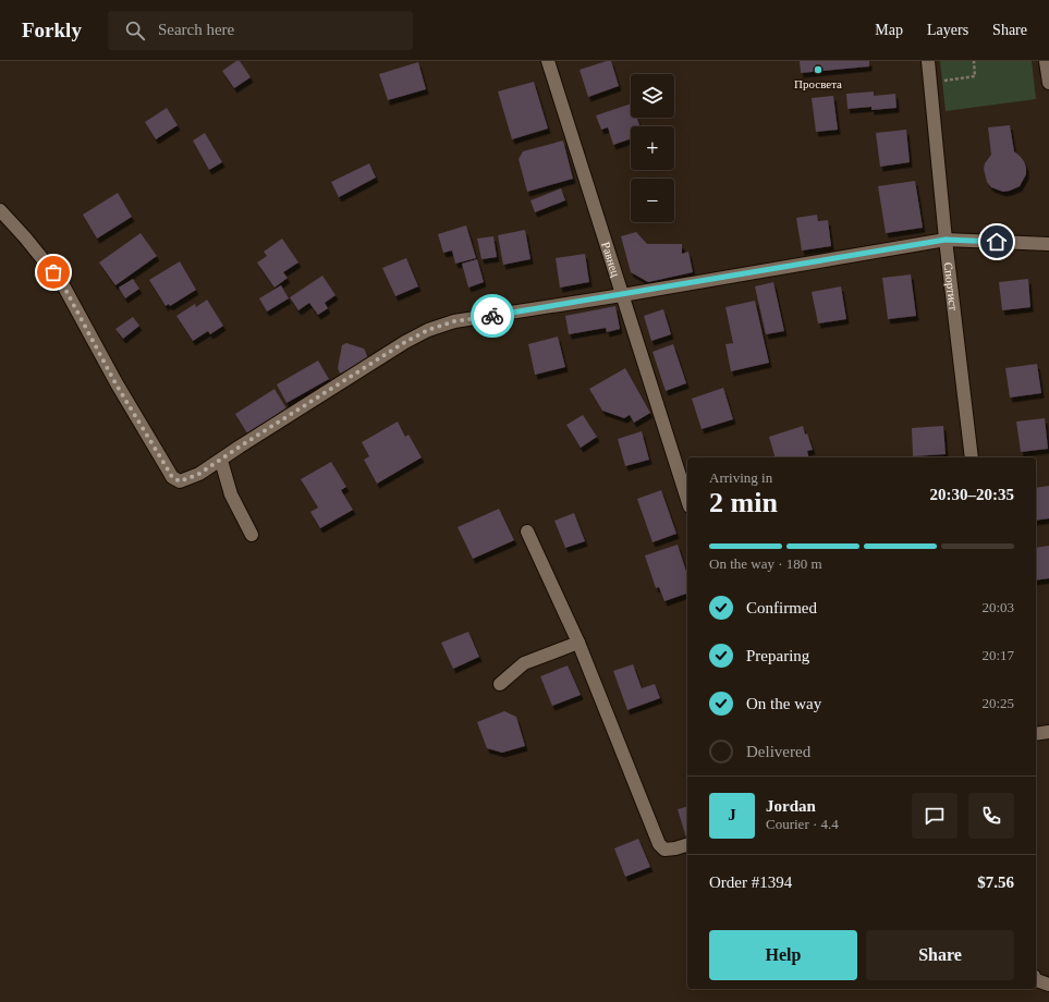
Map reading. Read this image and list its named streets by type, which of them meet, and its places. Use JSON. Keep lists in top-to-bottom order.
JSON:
{
  "streets": {
    "street": ["Равнец", "Спортист"]
  },
  "places": ["Просвета"],
  "page": {
    "header": "Forkly",
    "search": "Search here",
    "nav": ["Map", "Layers", "Share"],
    "map_buttons": ["+", "−"],
    "heading": ["2 min", "Arriving in", "20:30–20:35"],
    "panel": [
      "Jordan",
      "Courier · 4.4",
      "Order #1394",
      "$7.56"
    ],
    "bar": "On the way · 180 m",
    "list": [
      ["Confirmed", "20:03"],
      ["Preparing", "20:17"],
      ["On the way", "20:25"],
      "Delivered"
    ],
    "round": "J",
    "buttons": ["Help", "Share"]
  }
}
